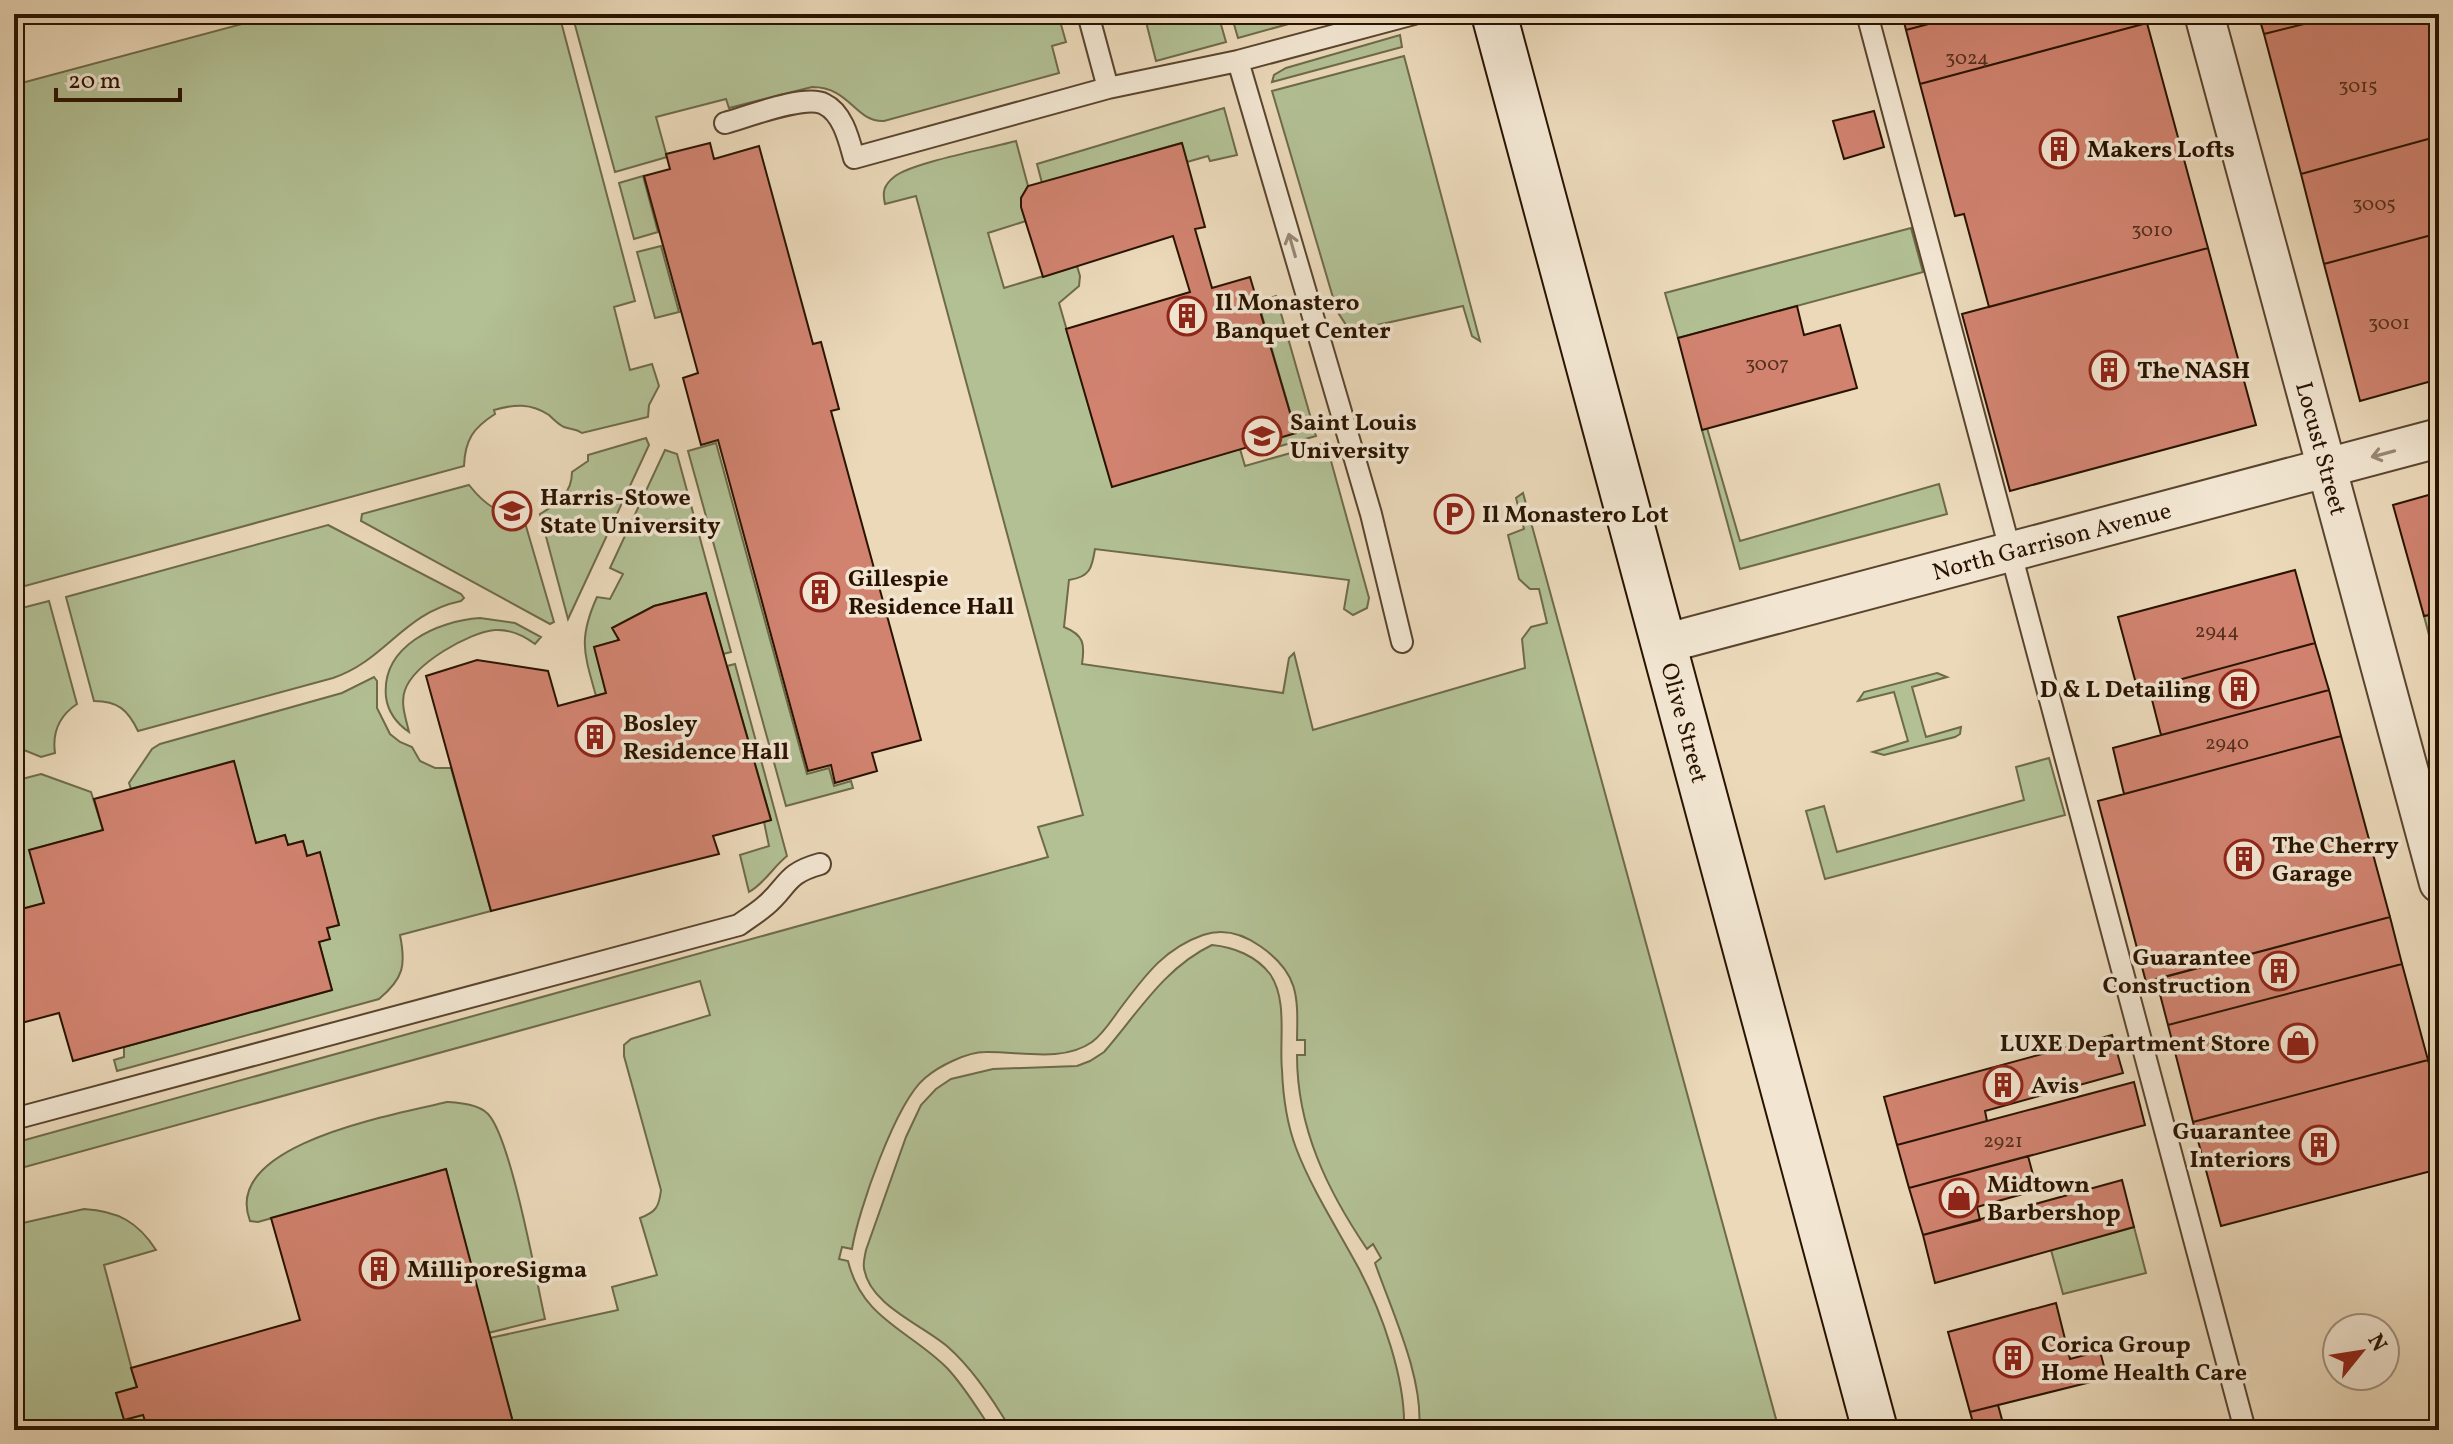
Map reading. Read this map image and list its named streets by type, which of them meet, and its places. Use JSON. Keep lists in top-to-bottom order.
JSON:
{
  "streets": {
    "main road": ["Olive Street"],
    "street": ["Locust Street", "North Garrison Avenue"]
  },
  "crossings": [
    ["Locust Street", "North Garrison Avenue"],
    ["North Garrison Avenue", "Olive Street"]
  ],
  "places": {
    "building": [
      "Makers Lofts",
      "Il Monastero Banquet Center",
      "The NASH",
      "Gillespie Residence Hall",
      "D & L Detailing",
      "Bosley Residence Hall",
      "The Cherry Garage",
      "Guarantee Construction",
      "Avis",
      "Guarantee Interiors",
      "MilliporeSigma",
      "Corica Group Home Health Care"
    ],
    "school or university": ["Saint Louis University", "Harris-Stowe State University"],
    "parking": ["Il Monastero Lot"],
    "shop": ["LUXE Department Store", "Midtown Barbershop"]
  },
  "house_numbers": [
    "3024",
    "3015",
    "3005",
    "3010",
    "3001",
    "3007",
    "2944",
    "2940",
    "2921"
  ],
  "scale_bar": "20 m",
  "north": "top right"
}
